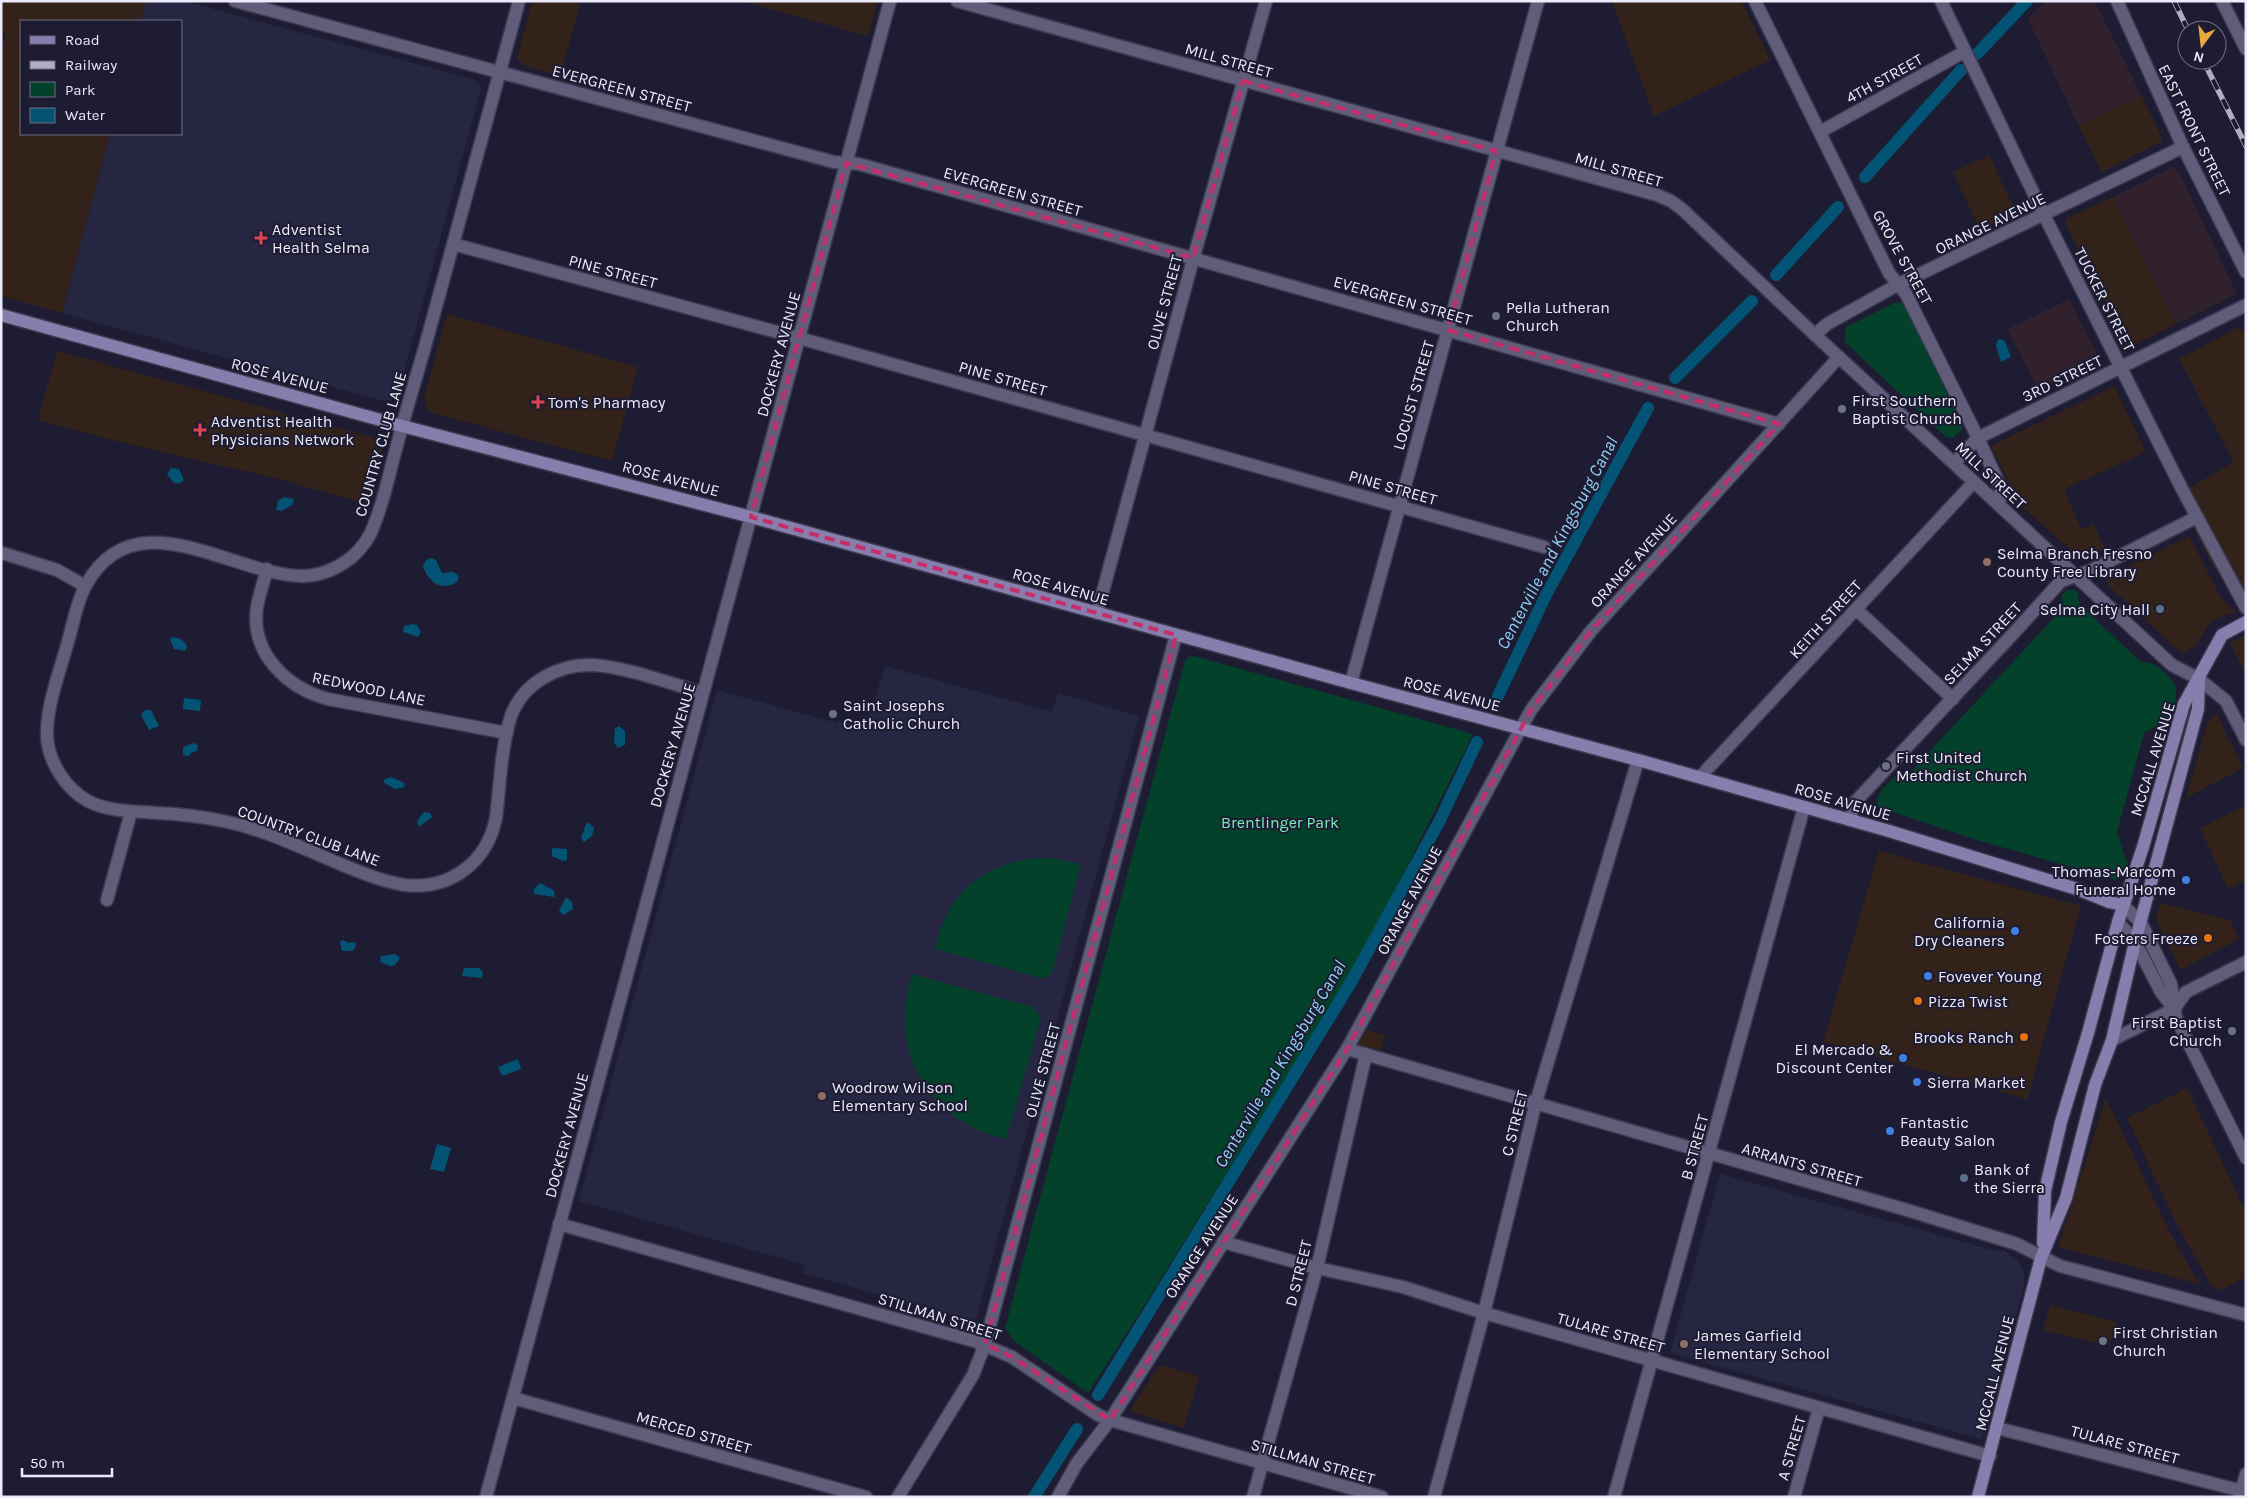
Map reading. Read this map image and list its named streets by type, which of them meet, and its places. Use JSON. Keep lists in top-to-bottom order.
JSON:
{
  "streets": {
    "street": [
      "MILL STREET",
      "4TH STREET",
      "EVERGREEN STREET",
      "EAST FRONT STREET",
      "ORANGE AVENUE",
      "GROVE STREET",
      "PINE STREET",
      "TUCKER STREET",
      "OLIVE STREET",
      "DOCKERY AVENUE",
      "ROSE AVENUE",
      "3RD STREET",
      "LOCUST STREET",
      "COUNTRY CLUB LANE",
      "KEITH STREET",
      "SELMA STREET",
      "REDWOOD LANE",
      "MCCALL AVENUE",
      "C STREET",
      "B STREET",
      "ARRANTS STREET",
      "D STREET",
      "STILLMAN STREET",
      "TULARE STREET",
      "MERCED STREET",
      "A STREET"
    ]
  },
  "crossings": [
    ["MILL STREET", "ORANGE AVENUE"],
    ["MILL STREET", "GROVE STREET"],
    ["MILL STREET", "OLIVE STREET"],
    ["MILL STREET", "3RD STREET"],
    ["MILL STREET", "LOCUST STREET"],
    ["MILL STREET", "KEITH STREET"],
    ["MILL STREET", "SELMA STREET"],
    ["MILL STREET", "MCCALL AVENUE"],
    ["4TH STREET", "GROVE STREET"],
    ["4TH STREET", "TUCKER STREET"],
    ["EVERGREEN STREET", "ORANGE AVENUE"],
    ["EVERGREEN STREET", "OLIVE STREET"],
    ["EVERGREEN STREET", "DOCKERY AVENUE"],
    ["EVERGREEN STREET", "LOCUST STREET"],
    ["EVERGREEN STREET", "COUNTRY CLUB LANE"],
    ["EAST FRONT STREET", "ORANGE AVENUE"],
    ["ORANGE AVENUE", "GROVE STREET"],
    ["ORANGE AVENUE", "TUCKER STREET"],
    ["ORANGE AVENUE", "ROSE AVENUE"],
    ["ORANGE AVENUE", "ARRANTS STREET"],
    ["ORANGE AVENUE", "STILLMAN STREET"],
    ["ORANGE AVENUE", "TULARE STREET"],
    ["GROVE STREET", "3RD STREET"],
    ["PINE STREET", "OLIVE STREET"],
    ["PINE STREET", "DOCKERY AVENUE"],
    ["PINE STREET", "LOCUST STREET"],
    ["PINE STREET", "COUNTRY CLUB LANE"],
    ["TUCKER STREET", "3RD STREET"],
    ["TUCKER STREET", "SELMA STREET"],
    ["OLIVE STREET", "ROSE AVENUE"],
    ["OLIVE STREET", "STILLMAN STREET"],
    ["DOCKERY AVENUE", "ROSE AVENUE"],
    ["DOCKERY AVENUE", "COUNTRY CLUB LANE"],
    ["DOCKERY AVENUE", "STILLMAN STREET"],
    ["DOCKERY AVENUE", "MERCED STREET"],
    ["ROSE AVENUE", "LOCUST STREET"],
    ["ROSE AVENUE", "COUNTRY CLUB LANE"],
    ["ROSE AVENUE", "KEITH STREET"],
    ["ROSE AVENUE", "SELMA STREET"],
    ["ROSE AVENUE", "MCCALL AVENUE"],
    ["ROSE AVENUE", "C STREET"],
    ["ROSE AVENUE", "B STREET"],
    ["COUNTRY CLUB LANE", "REDWOOD LANE"],
    ["MCCALL AVENUE", "ARRANTS STREET"],
    ["MCCALL AVENUE", "TULARE STREET"],
    ["C STREET", "ARRANTS STREET"],
    ["C STREET", "TULARE STREET"],
    ["B STREET", "ARRANTS STREET"],
    ["B STREET", "TULARE STREET"],
    ["ARRANTS STREET", "D STREET"],
    ["D STREET", "STILLMAN STREET"],
    ["D STREET", "TULARE STREET"],
    ["TULARE STREET", "A STREET"]
  ],
  "water": ["Centerville and Kingsburg Canal"],
  "parks": ["Brentlinger Park"],
  "places": {
    "health": ["Adventist Health Selma", "Tom's Pharmacy", "Adventist Health Physicians Network"],
    "other": [
      "Pella Lutheran Church",
      "First Southern Baptist Church",
      "Selma Branch Fresno County Free Library",
      "Selma City Hall",
      "Saint Josephs Catholic Church",
      "First United Methodist Church",
      "Thomas-Marcom Funeral Home",
      "California Dry Cleaners",
      "Fosters Freeze",
      "Fovever Young",
      "Pizza Twist",
      "First Baptist Church",
      "Brooks Ranch",
      "El Mercado & Discount Center",
      "Sierra Market",
      "Woodrow Wilson Elementary School",
      "Fantastic Beauty Salon",
      "Bank of the Sierra",
      "First Christian Church",
      "James Garfield Elementary School"
    ]
  },
  "legend": [
    "Road",
    "Railway",
    "Park",
    "Water"
  ],
  "scale_bar": "50 m",
  "north": "bottom"
}
